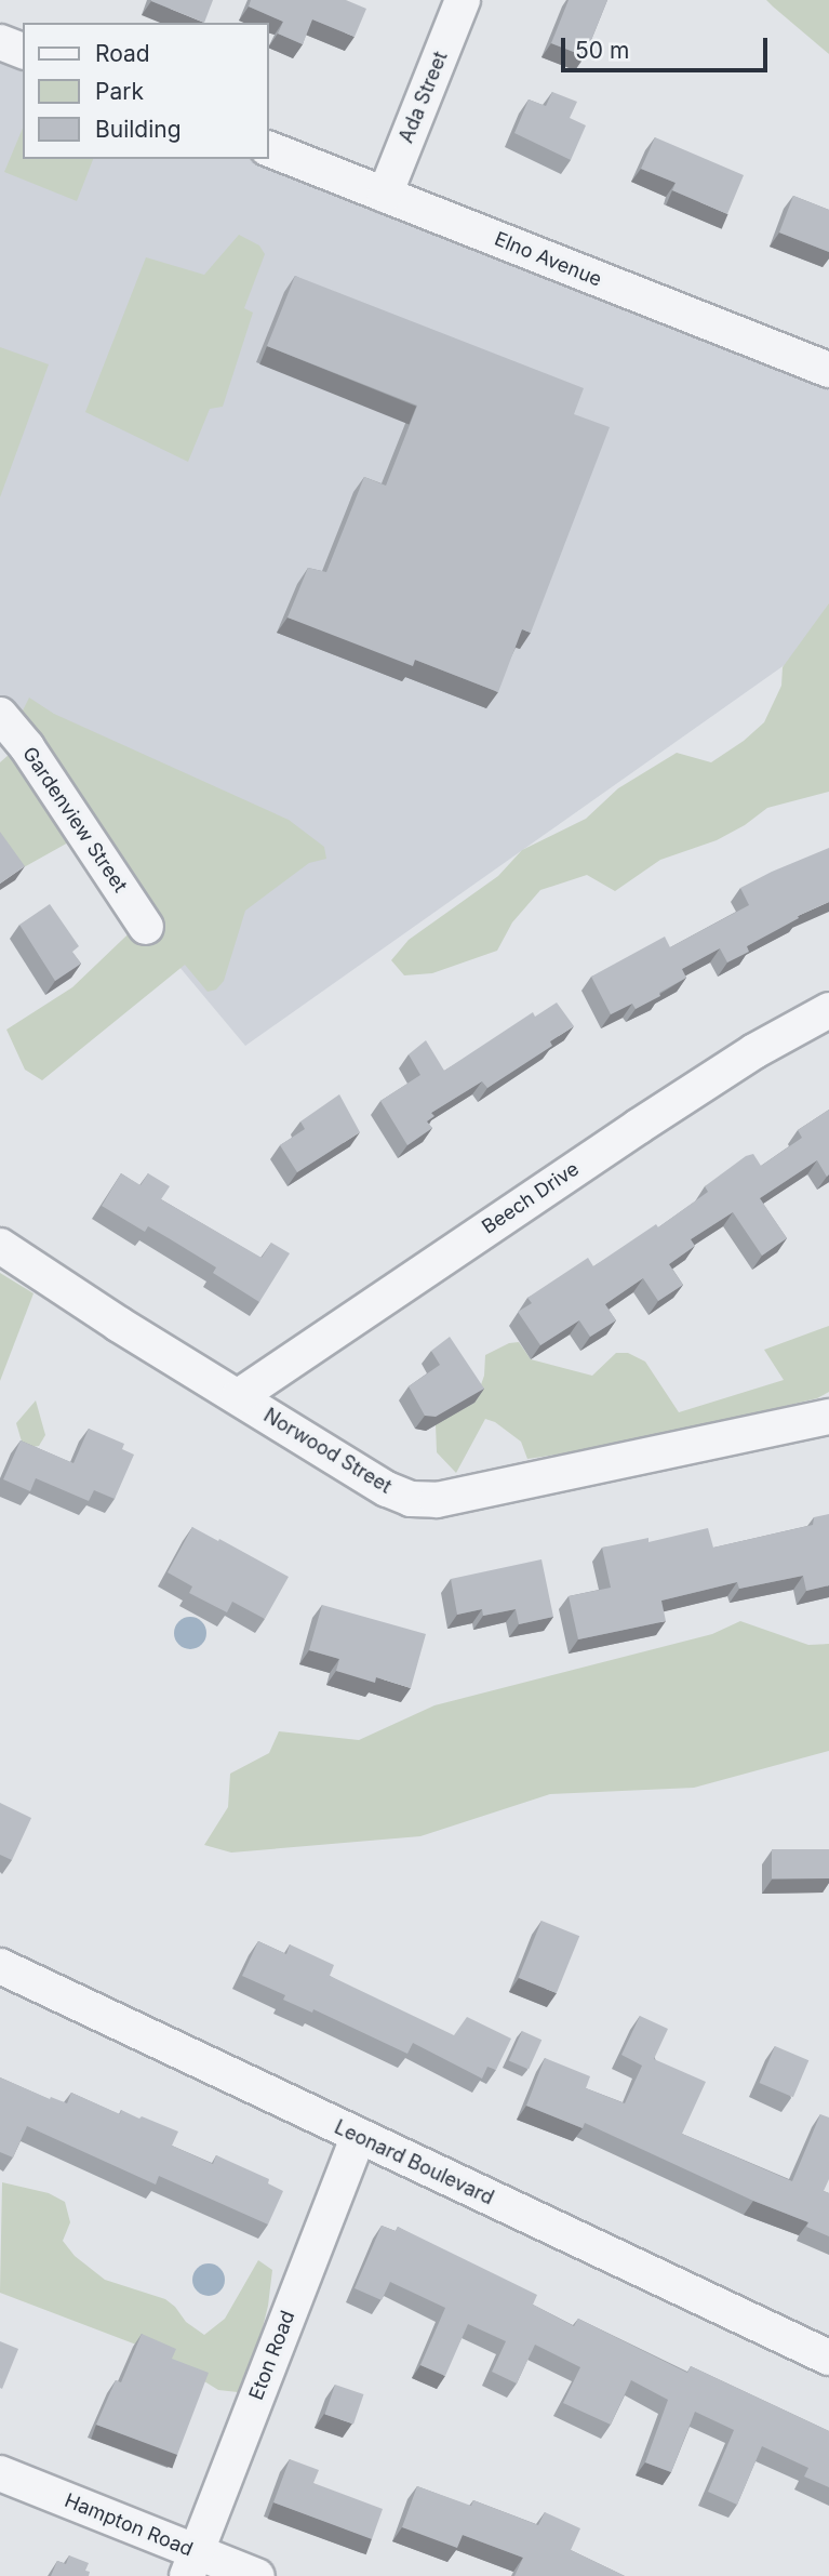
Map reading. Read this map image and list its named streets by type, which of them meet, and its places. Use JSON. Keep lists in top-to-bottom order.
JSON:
{
  "streets": {
    "street": [
      "Ada Street",
      "Elno Avenue",
      "Gardenview Street",
      "Beech Drive",
      "Norwood Street",
      "Leonard Boulevard",
      "Eton Road",
      "Hampton Road"
    ]
  },
  "crossings": [
    ["Ada Street", "Elno Avenue"],
    ["Beech Drive", "Norwood Street"],
    ["Leonard Boulevard", "Eton Road"],
    ["Eton Road", "Hampton Road"]
  ],
  "legend": ["Road", "Park", "Building"],
  "scale_bar": "50 m"
}
